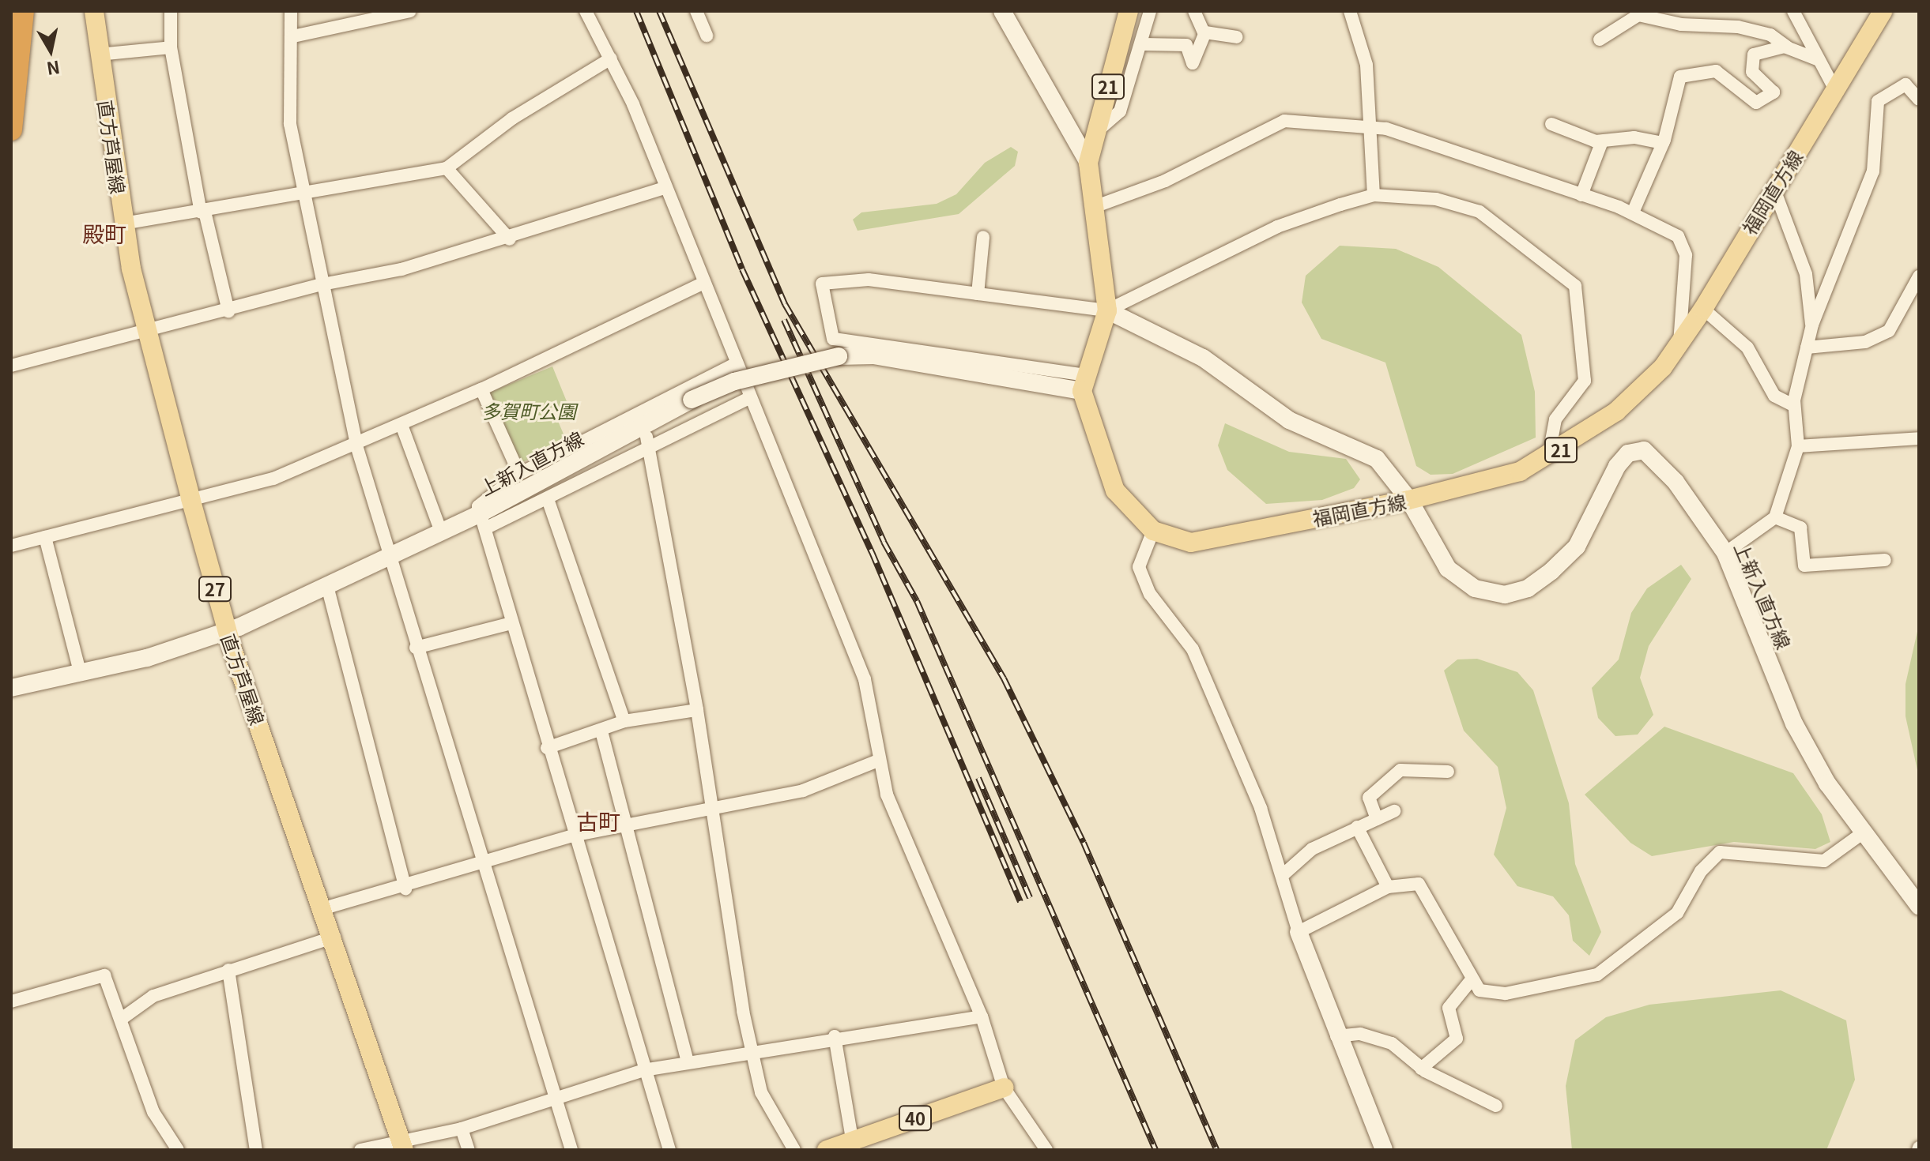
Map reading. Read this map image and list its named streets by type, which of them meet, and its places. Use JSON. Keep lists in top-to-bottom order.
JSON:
{
  "streets": {
    "main road": [
      "21",
      "直方芦屋線",
      "福岡直方線",
      "上新入直方線",
      "27",
      "40"
    ]
  },
  "crossings": [
    ["21", "福岡直方線"],
    ["21", "上新入直方線"],
    ["直方芦屋線", "上新入直方線"],
    ["福岡直方線", "上新入直方線"]
  ],
  "districts": ["殿町", "古町"],
  "parks": ["多賀町公園"],
  "north": "bottom"
}
